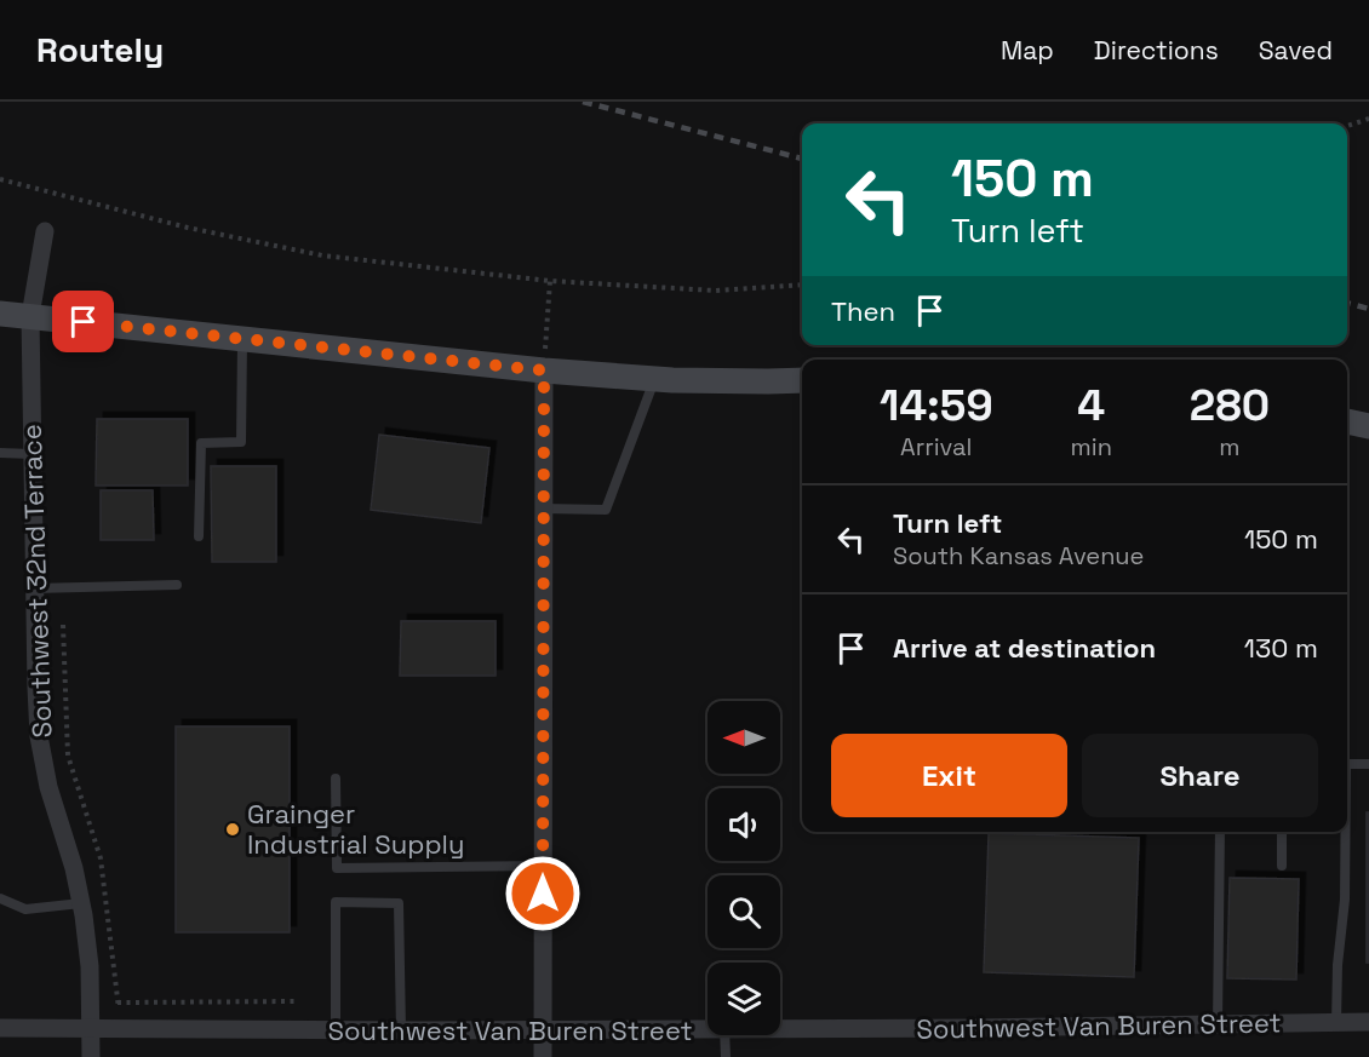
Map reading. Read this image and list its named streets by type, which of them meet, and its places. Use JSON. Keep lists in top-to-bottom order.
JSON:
{
  "streets": {
    "street": ["Southwest 32nd Terrace", "Southwest Van Buren Street"]
  },
  "crossings": [
    ["Southwest 32nd Terrace", "Southwest Van Buren Street"]
  ],
  "places": ["Grainger Industrial Supply"],
  "north": "left",
  "page": {
    "header": "Routely",
    "nav": ["Map", "Directions", "Saved"],
    "turn": ["150 m", "Turn left"],
    "then": "Then",
    "eta": [
      "14:59",
      "Arrival",
      "4",
      "min",
      "280",
      "m"
    ],
    "list": [
      {
        "name": "Turn left",
        "note": "South Kansas Avenue",
        "value": "150 m"
      },
      {
        "name": "Arrive at destination",
        "value": "130 m"
      }
    ],
    "buttons": ["Exit", "Share"]
  }
}
